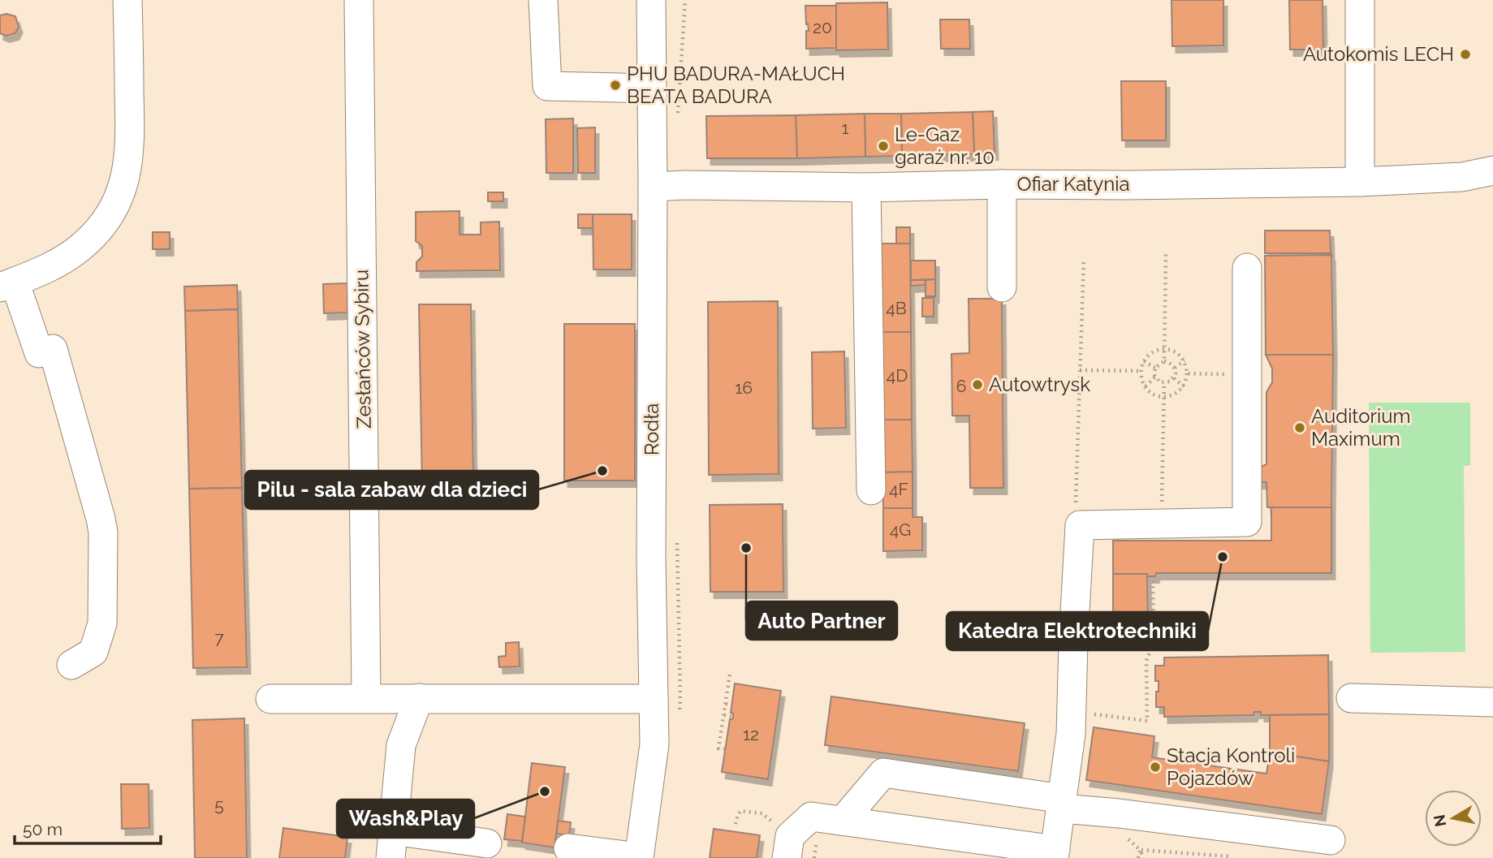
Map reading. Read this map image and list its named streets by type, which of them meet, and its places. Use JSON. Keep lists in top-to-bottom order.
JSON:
{
  "streets": {
    "street": ["Ofiar Katynia", "Zesłańców Sybiru", "Rodła"]
  },
  "crossings": [
    ["Ofiar Katynia", "Rodła"]
  ],
  "places": [
    "Autokomis LECH",
    "PHU BADURA-MAŁUCH BEATA BADURA",
    "Le-Gaz garaż nr. 10",
    "Autowtrysk",
    "Auditorium Maximum",
    "Pilu - sala zabaw dla dzieci",
    "Auto Partner",
    "Katedra Elektrotechniki",
    "Stacja Kontroli Pojazdów",
    "Wash&Play"
  ],
  "house_numbers": [
    "20",
    "1",
    "4B",
    "4D",
    "6",
    "16",
    "4F",
    "4G",
    "7",
    "12",
    "5"
  ],
  "scale_bar": "50 m",
  "north": "left"
}
